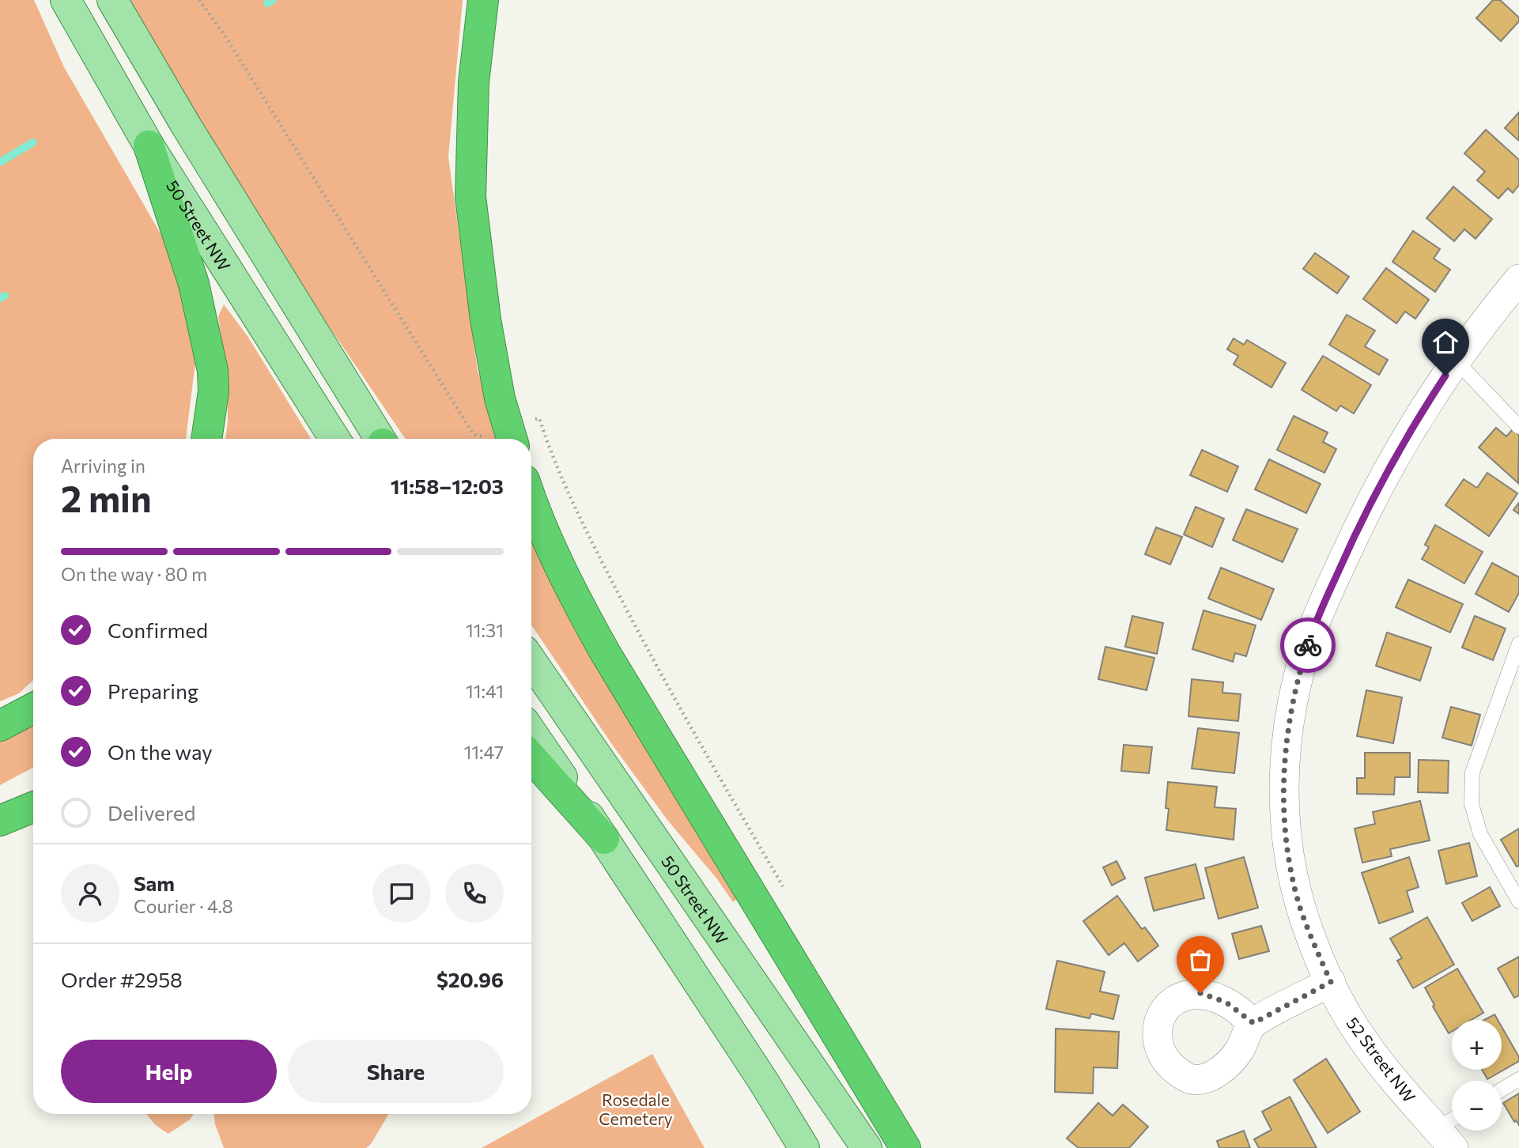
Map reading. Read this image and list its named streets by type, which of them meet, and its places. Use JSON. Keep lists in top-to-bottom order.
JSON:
{
  "streets": {
    "main road": ["50 Street NW"],
    "street": ["52 Street NW"]
  },
  "parks": ["Rosedale Cemetery"],
  "page": {
    "heading": ["2 min", "Arriving in", "11:58–12:03"],
    "panel": [
      "Sam",
      "Courier · 4.8",
      "Order #2958",
      "$20.96"
    ],
    "bar": "On the way · 80 m",
    "list": [
      ["Confirmed", "11:31"],
      ["Preparing", "11:41"],
      ["On the way", "11:47"],
      "Delivered"
    ],
    "map_buttons": ["+", "−"],
    "buttons": ["Help", "Share"]
  }
}
